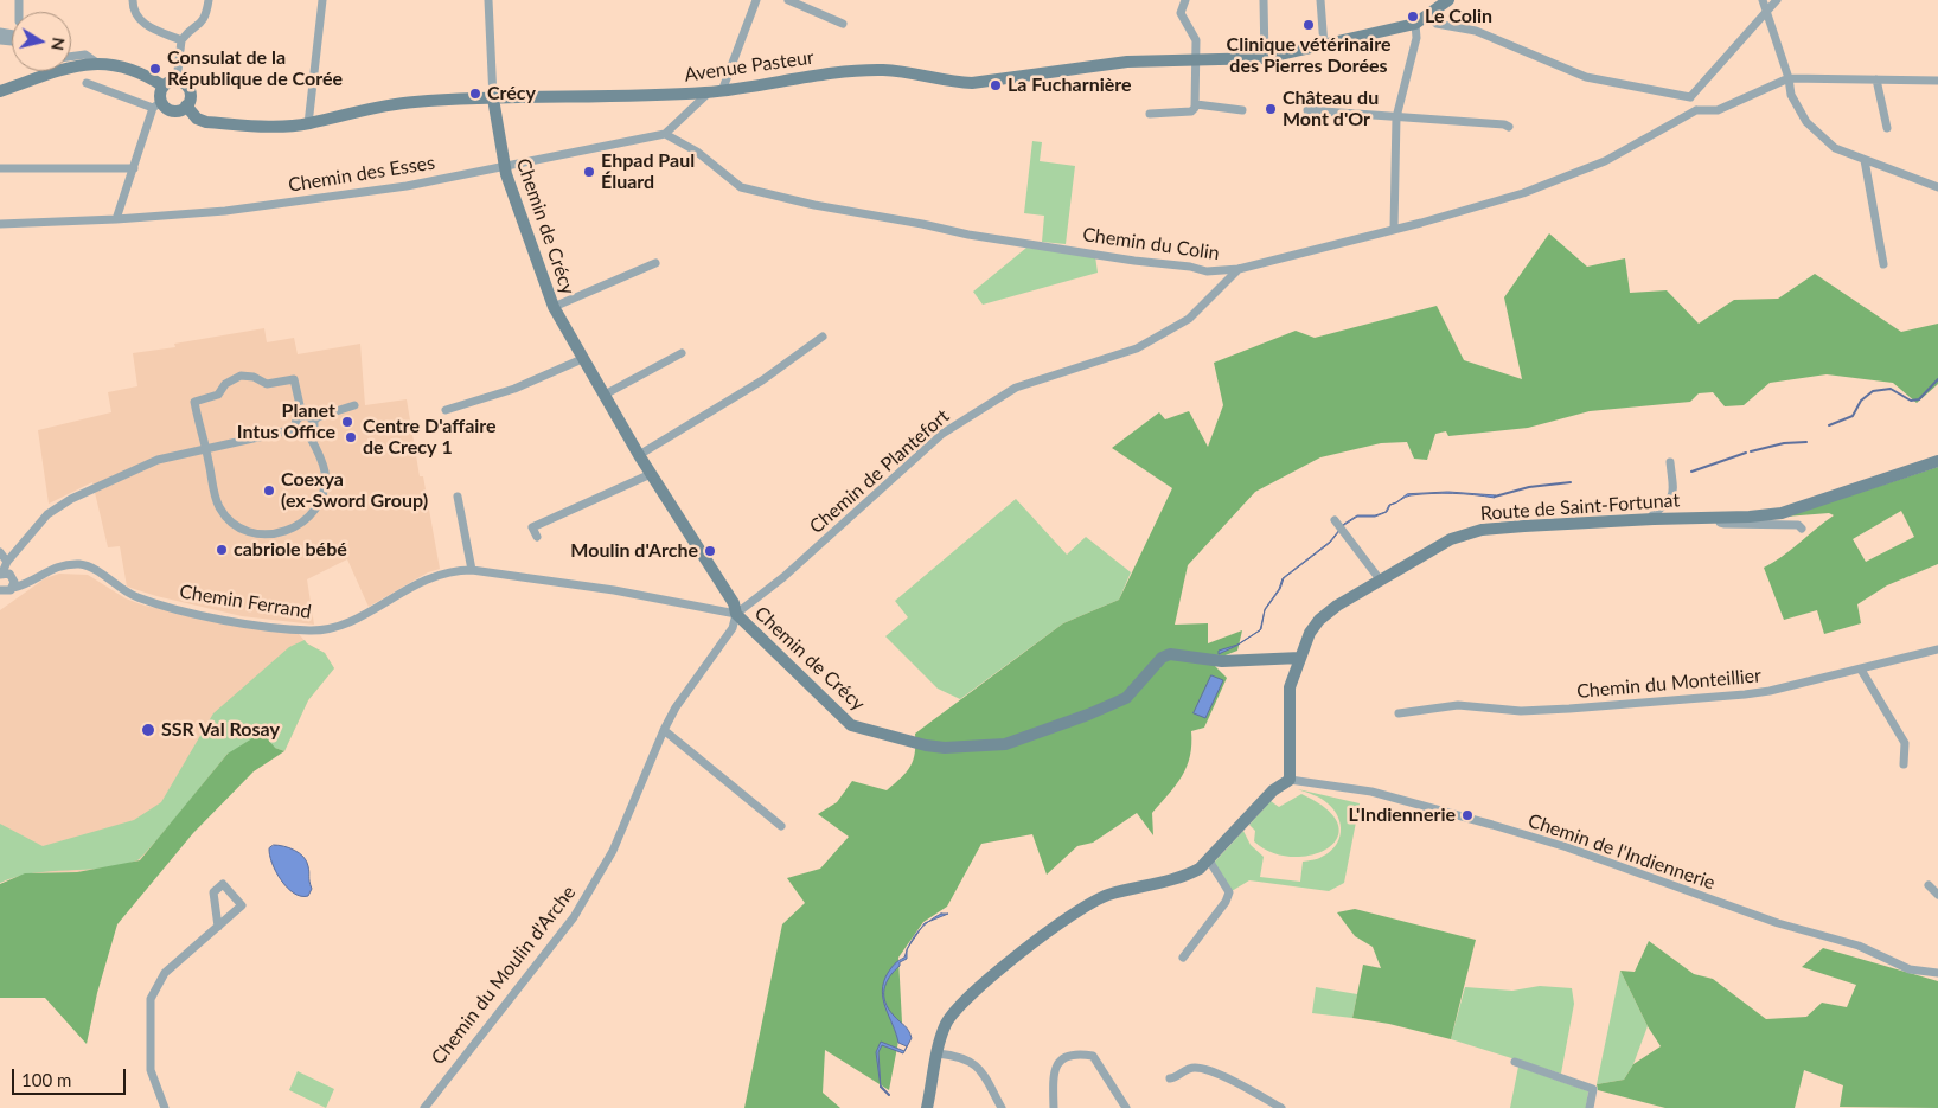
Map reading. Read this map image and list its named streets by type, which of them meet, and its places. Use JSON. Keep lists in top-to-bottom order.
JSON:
{
  "streets": {
    "street": [
      "Avenue Pasteur",
      "Chemin des Esses",
      "Chemin de Crécy",
      "Chemin du Colin",
      "Chemin de Plantefort",
      "Route de Saint-Fortunat",
      "Chemin Ferrand",
      "Chemin du Monteillier",
      "Chemin de l'Indiennerie",
      "Chemin du Moulin d'Arche"
    ]
  },
  "crossings": [
    ["Avenue Pasteur", "Chemin de Crécy"],
    ["Chemin des Esses", "Chemin de Crécy"],
    ["Chemin des Esses", "Chemin du Colin"],
    ["Chemin de Crécy", "Chemin de Plantefort"],
    ["Chemin de Crécy", "Route de Saint-Fortunat"],
    ["Chemin de Crécy", "Chemin Ferrand"],
    ["Chemin de Crécy", "Chemin du Moulin d'Arche"],
    ["Chemin du Colin", "Chemin de Plantefort"],
    ["Chemin de Plantefort", "Chemin Ferrand"],
    ["Chemin de Plantefort", "Chemin du Moulin d'Arche"],
    ["Route de Saint-Fortunat", "Chemin de l'Indiennerie"],
    ["Chemin Ferrand", "Chemin du Moulin d'Arche"]
  ],
  "places": [
    "Le Colin",
    "Clinique vétérinaire des Pierres Dorées",
    "Consulat de la République de Corée",
    "La Fucharnière",
    "Crécy",
    "Château du Mont d'Or",
    "Ehpad Paul Éluard",
    "Planet Intus Office",
    "Centre D'affaire de Crecy 1",
    "Coexya (ex-Sword Group)",
    "cabriole bébé",
    "Moulin d'Arche",
    "SSR Val Rosay",
    "L'Indiennerie"
  ],
  "scale_bar": "100 m",
  "north": "right"
}
